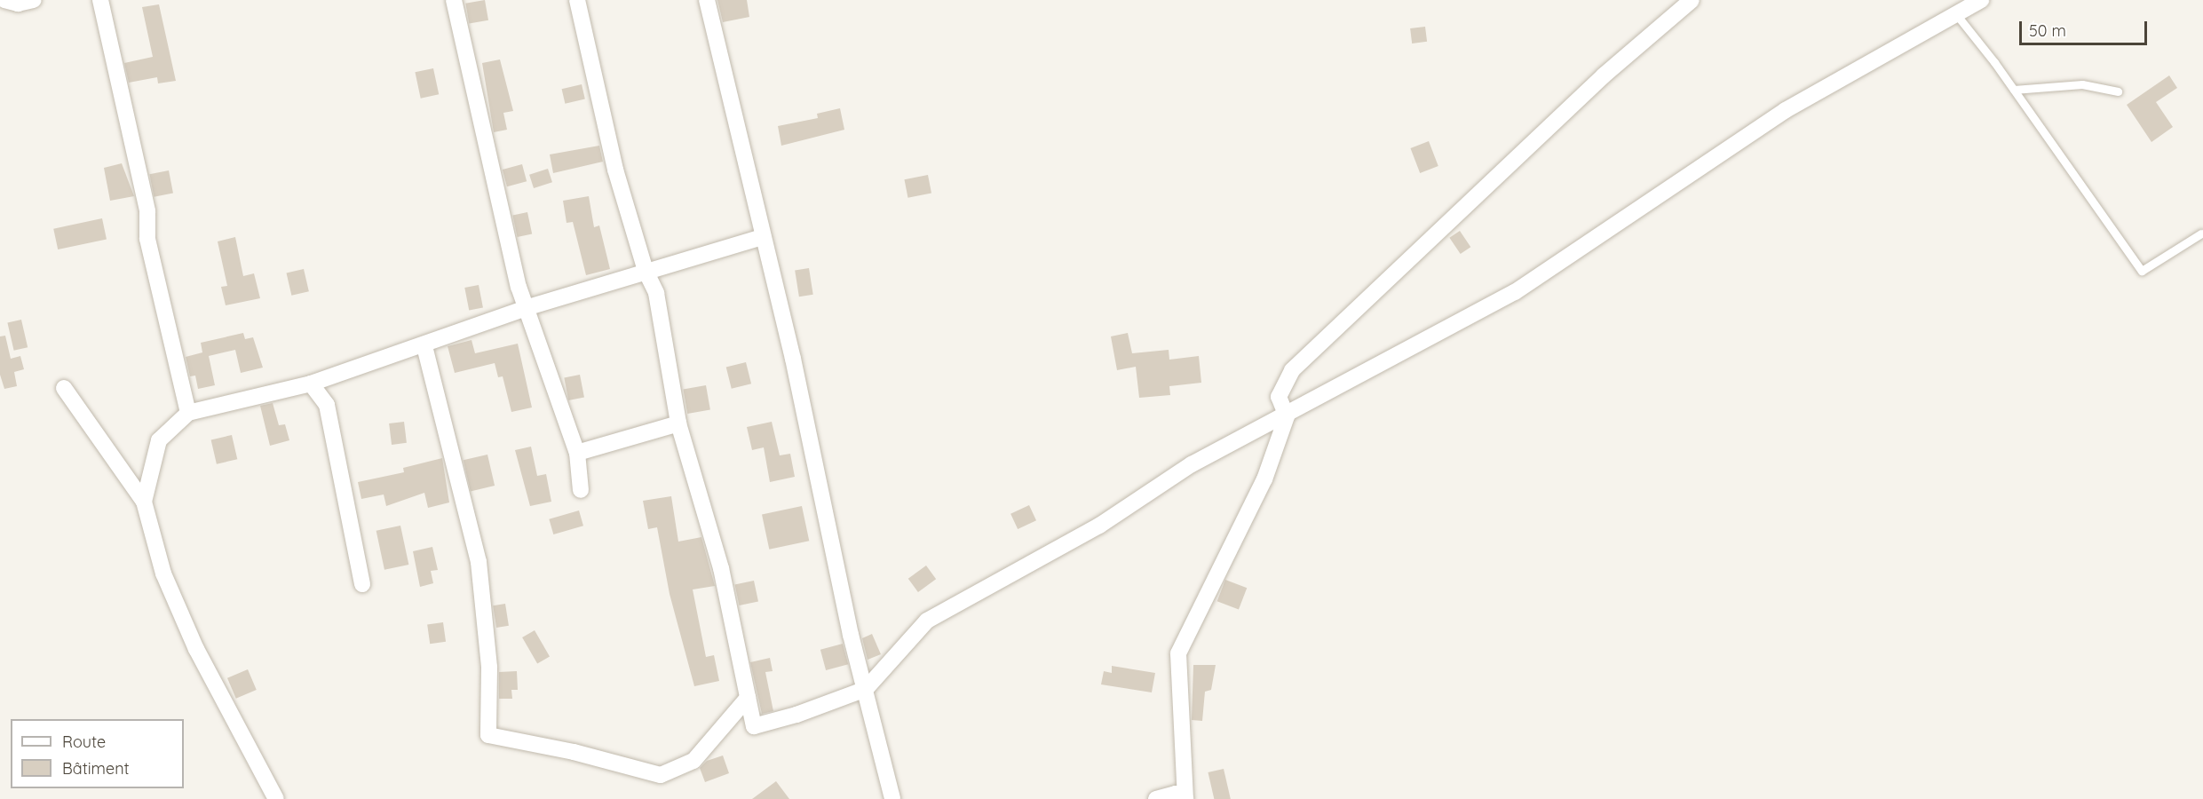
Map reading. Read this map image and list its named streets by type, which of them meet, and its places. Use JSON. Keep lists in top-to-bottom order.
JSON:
{
  "legend": ["Route", "Bâtiment"],
  "scale_bar": "50 m"
}
